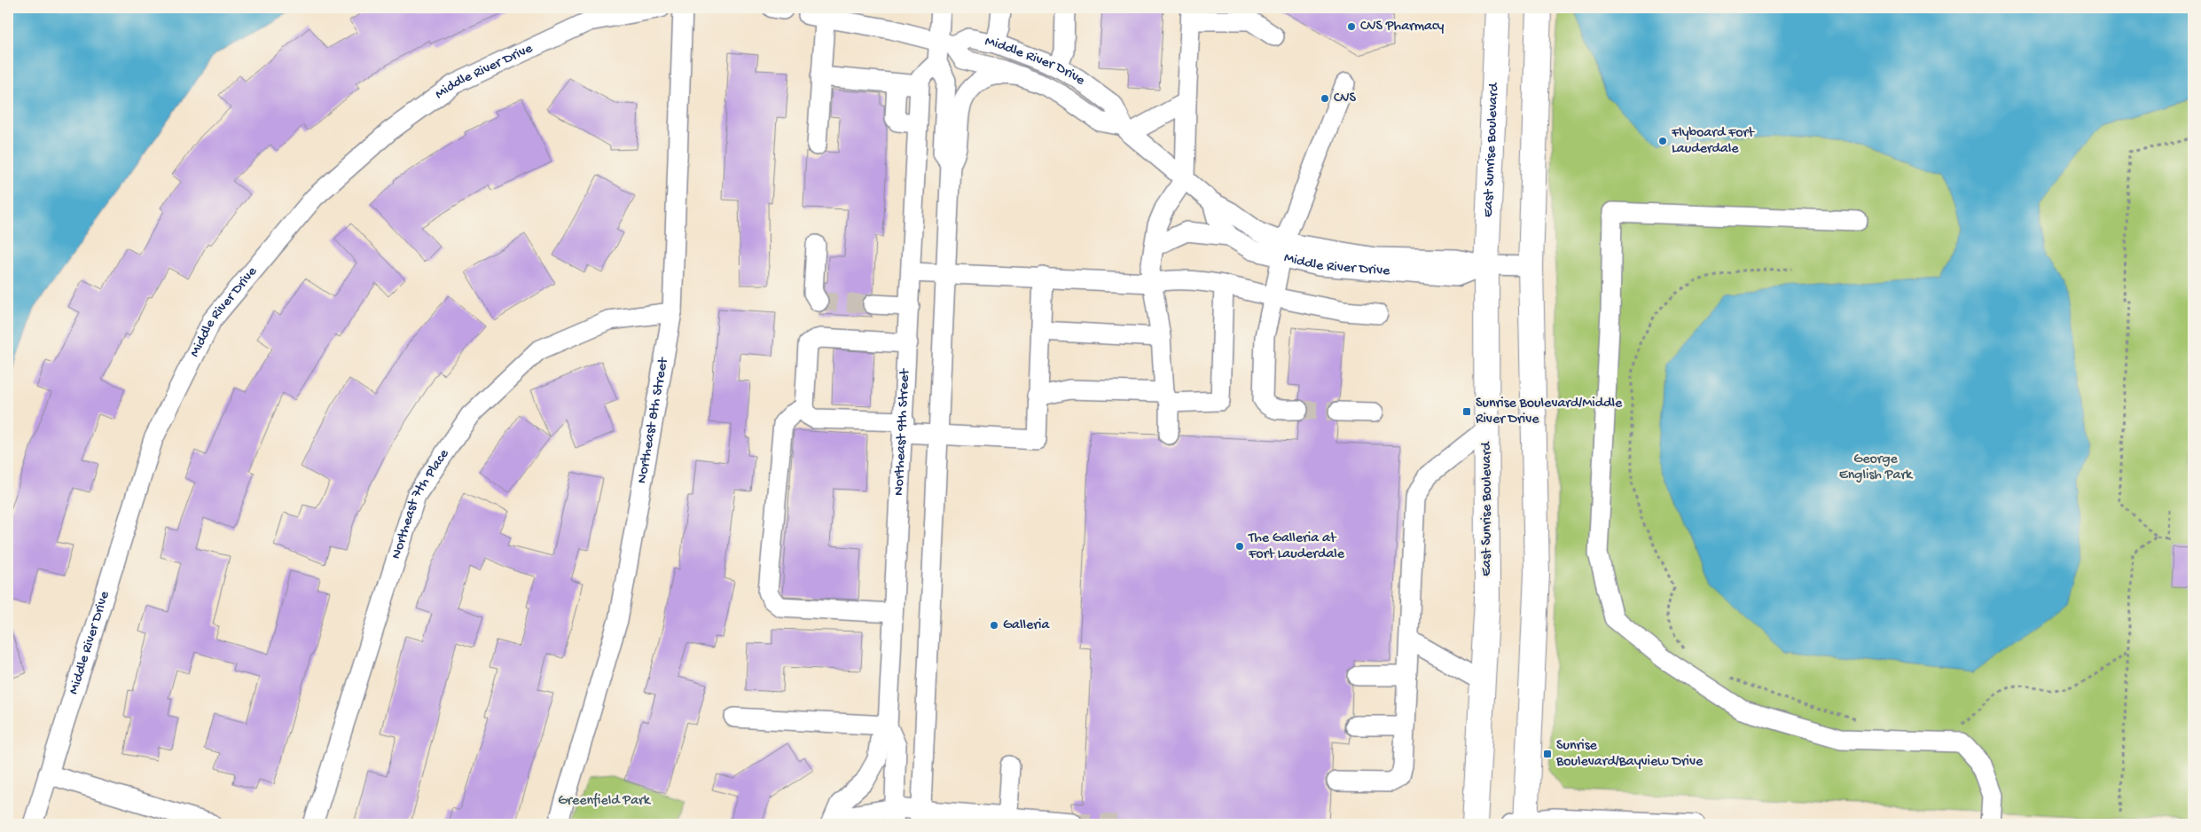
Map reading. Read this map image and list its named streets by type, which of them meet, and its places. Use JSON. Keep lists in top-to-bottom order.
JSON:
{
  "streets": {
    "main road": ["East Sunrise Boulevard"],
    "street": [
      "Middle River Drive",
      "Northeast 8th Street",
      "Northeast 9th Street",
      "Northeast 7th Place"
    ]
  },
  "crossings": [
    ["Middle River Drive", "East Sunrise Boulevard"],
    ["Northeast 8th Street", "Northeast 7th Place"]
  ],
  "parks": ["George English Park", "Greenfield Park"],
  "places": {
    "other": [
      "CVS Pharmacy",
      "CVS",
      "Flyboard Fort Lauderdale",
      "The Galleria at Fort Lauderdale",
      "Galleria"
    ],
    "transit": ["Sunrise Boulevard/Middle River Drive", "Sunrise Boulevard/Bayview Drive"]
  }
}
